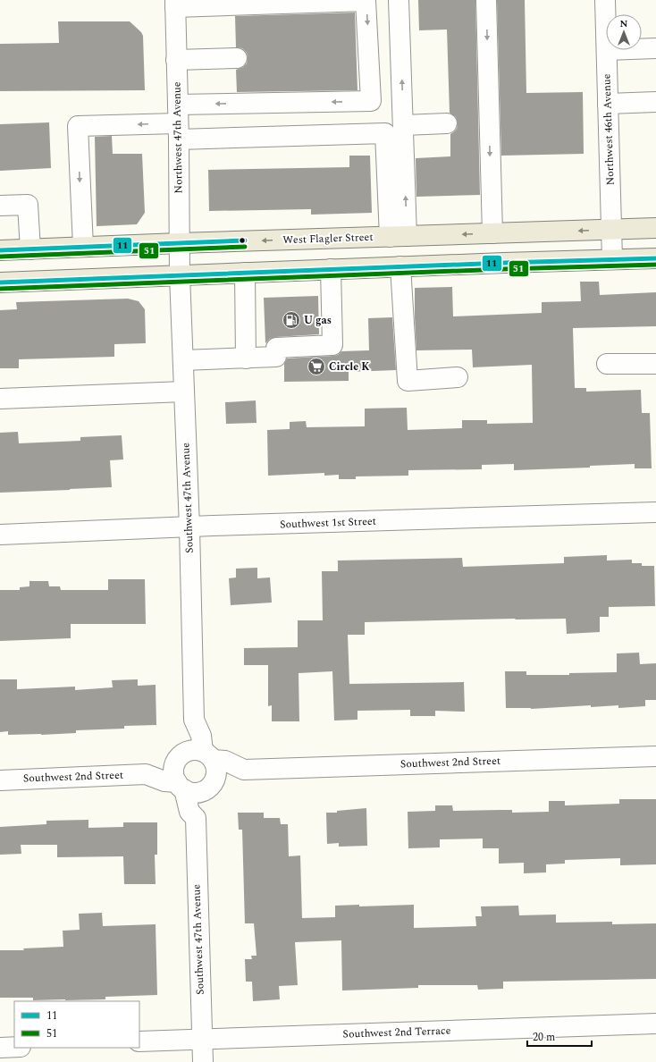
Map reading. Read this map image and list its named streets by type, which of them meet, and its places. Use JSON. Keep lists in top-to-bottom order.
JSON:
{
  "streets": {
    "main road": ["West Flagler Street"],
    "street": [
      "Northwest 46th Avenue",
      "Northwest 47th Avenue",
      "Southwest 47th Avenue",
      "Southwest 1st Street",
      "Southwest 2nd Street",
      "Southwest 2nd Terrace"
    ]
  },
  "crossings": [
    ["Northwest 46th Avenue", "West Flagler Street"],
    ["Northwest 47th Avenue", "West Flagler Street"],
    ["Northwest 47th Avenue", "Southwest 47th Avenue"],
    ["Southwest 47th Avenue", "Southwest 1st Street"],
    ["Southwest 47th Avenue", "Southwest 2nd Street"],
    ["Southwest 47th Avenue", "Southwest 2nd Terrace"]
  ],
  "places": {
    "fuel station": ["U gas"],
    "supermarket": ["Circle K"]
  },
  "lines": ["transit line 11", "transit line 51"],
  "legend": ["11", "51"],
  "scale_bar": "20 m",
  "north": "top"
}
